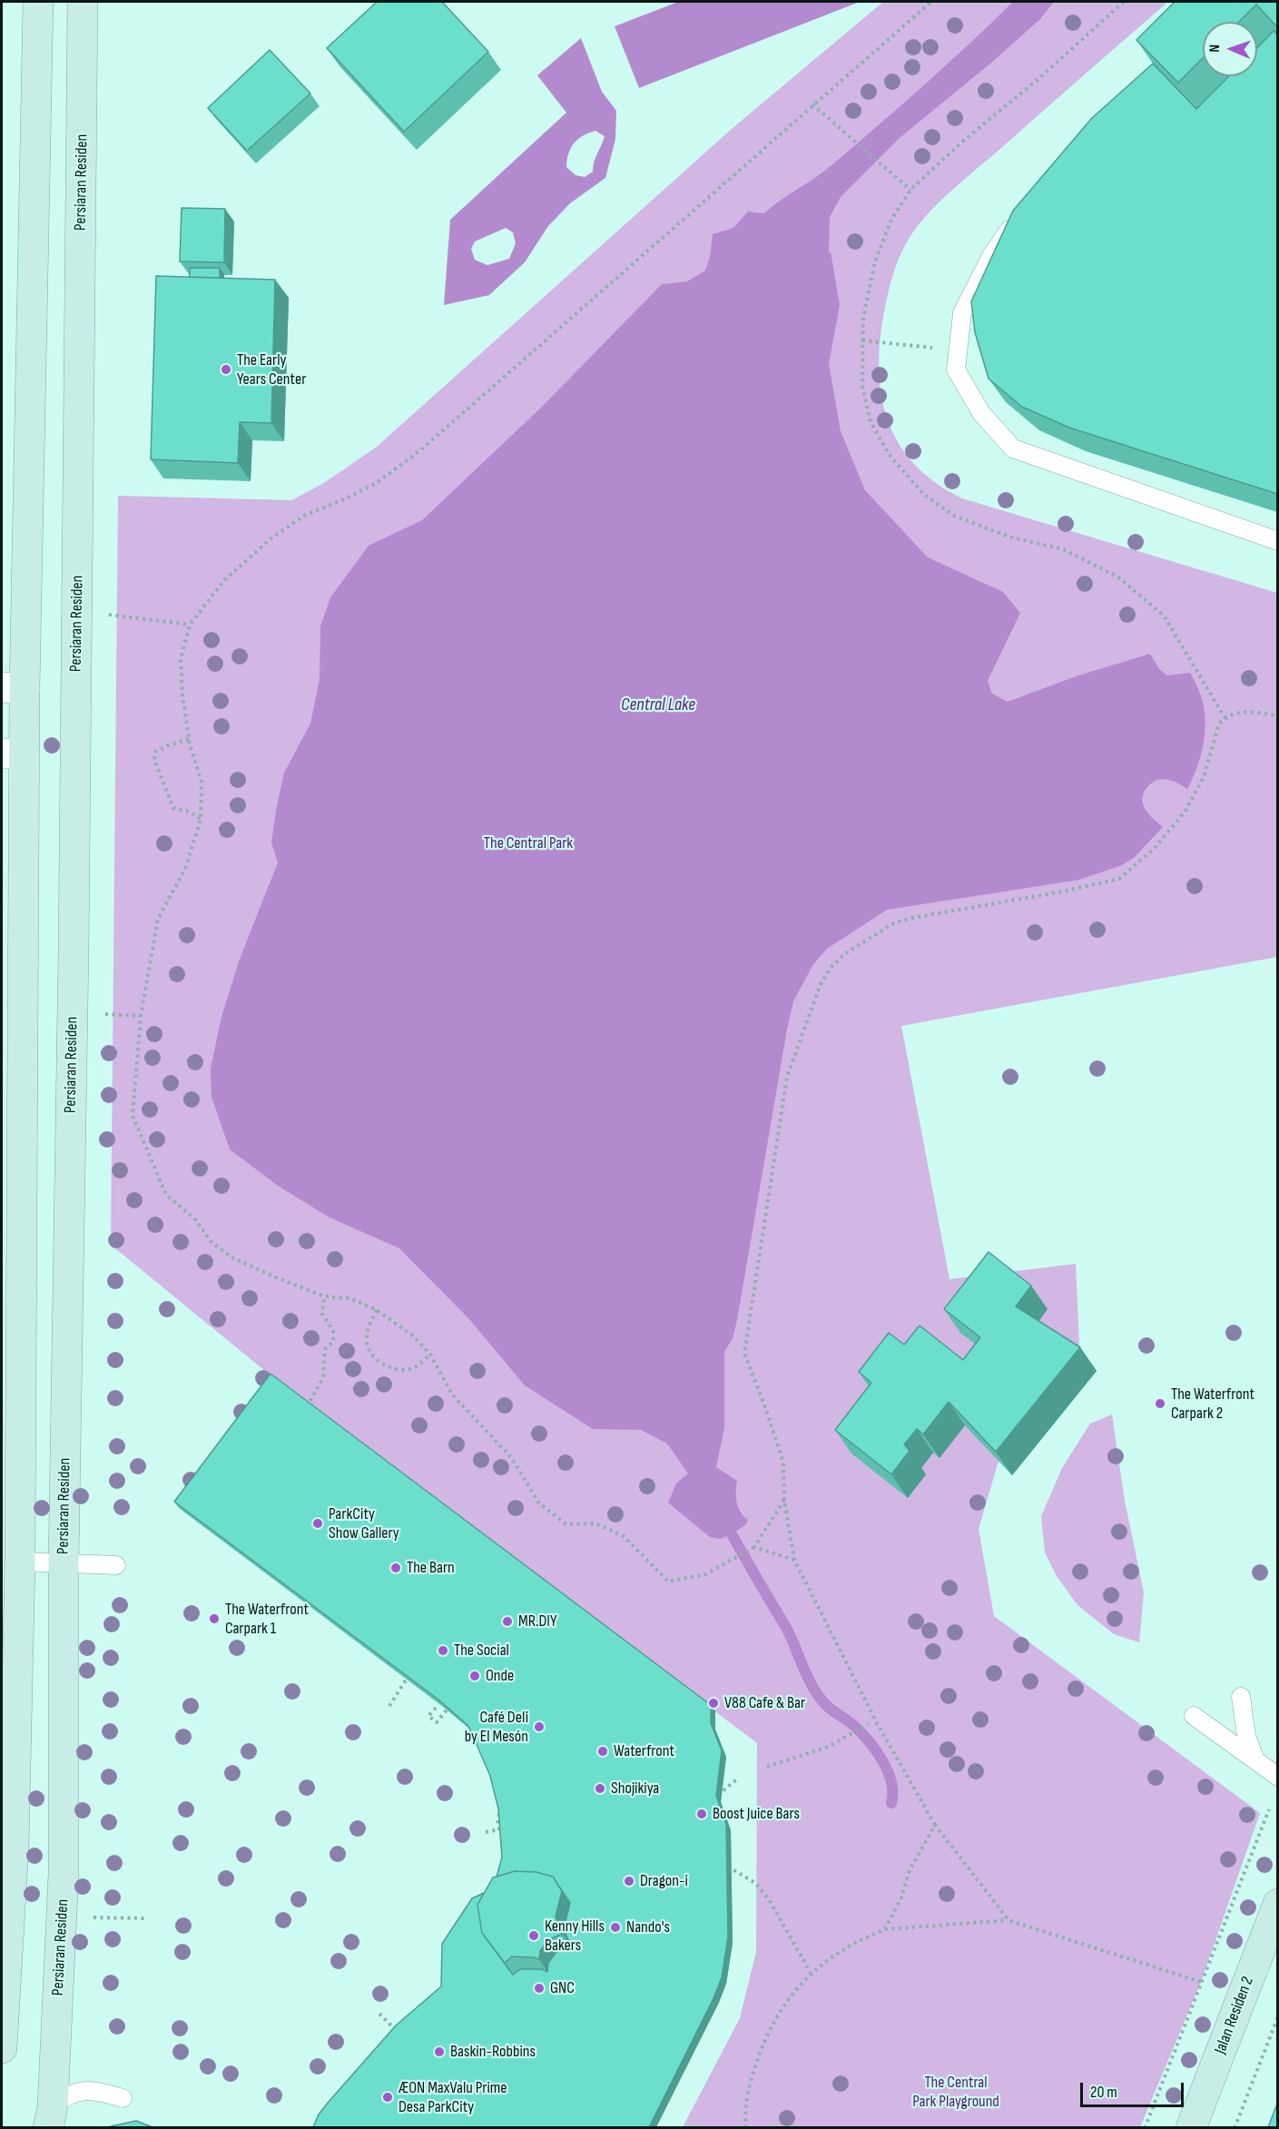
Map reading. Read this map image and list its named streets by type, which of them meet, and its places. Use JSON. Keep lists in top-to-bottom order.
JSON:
{
  "streets": {
    "street": ["Persiaran Residen", "Jalan Residen 2"]
  },
  "water": ["Central Lake"],
  "parks": ["The Central Park", "The Central Park Playground"],
  "places": [
    "The Early Years Center",
    "The Waterfront Carpark 2",
    "ParkCity Show Gallery",
    "The Barn",
    "The Waterfront Carpark 1",
    "MR.DIY",
    "The Social",
    "Onde",
    "V88 Cafe & Bar",
    "Café Deli by El Mesón",
    "Waterfront",
    "Shojikiya",
    "Boost Juice Bars",
    "Dragon-i",
    "Nando's",
    "Kenny Hills Bakers",
    "GNC",
    "Baskin-Robbins",
    "ÆON MaxValu Prime Desa ParkCity"
  ],
  "scale_bar": "20 m",
  "north": "left"
}
